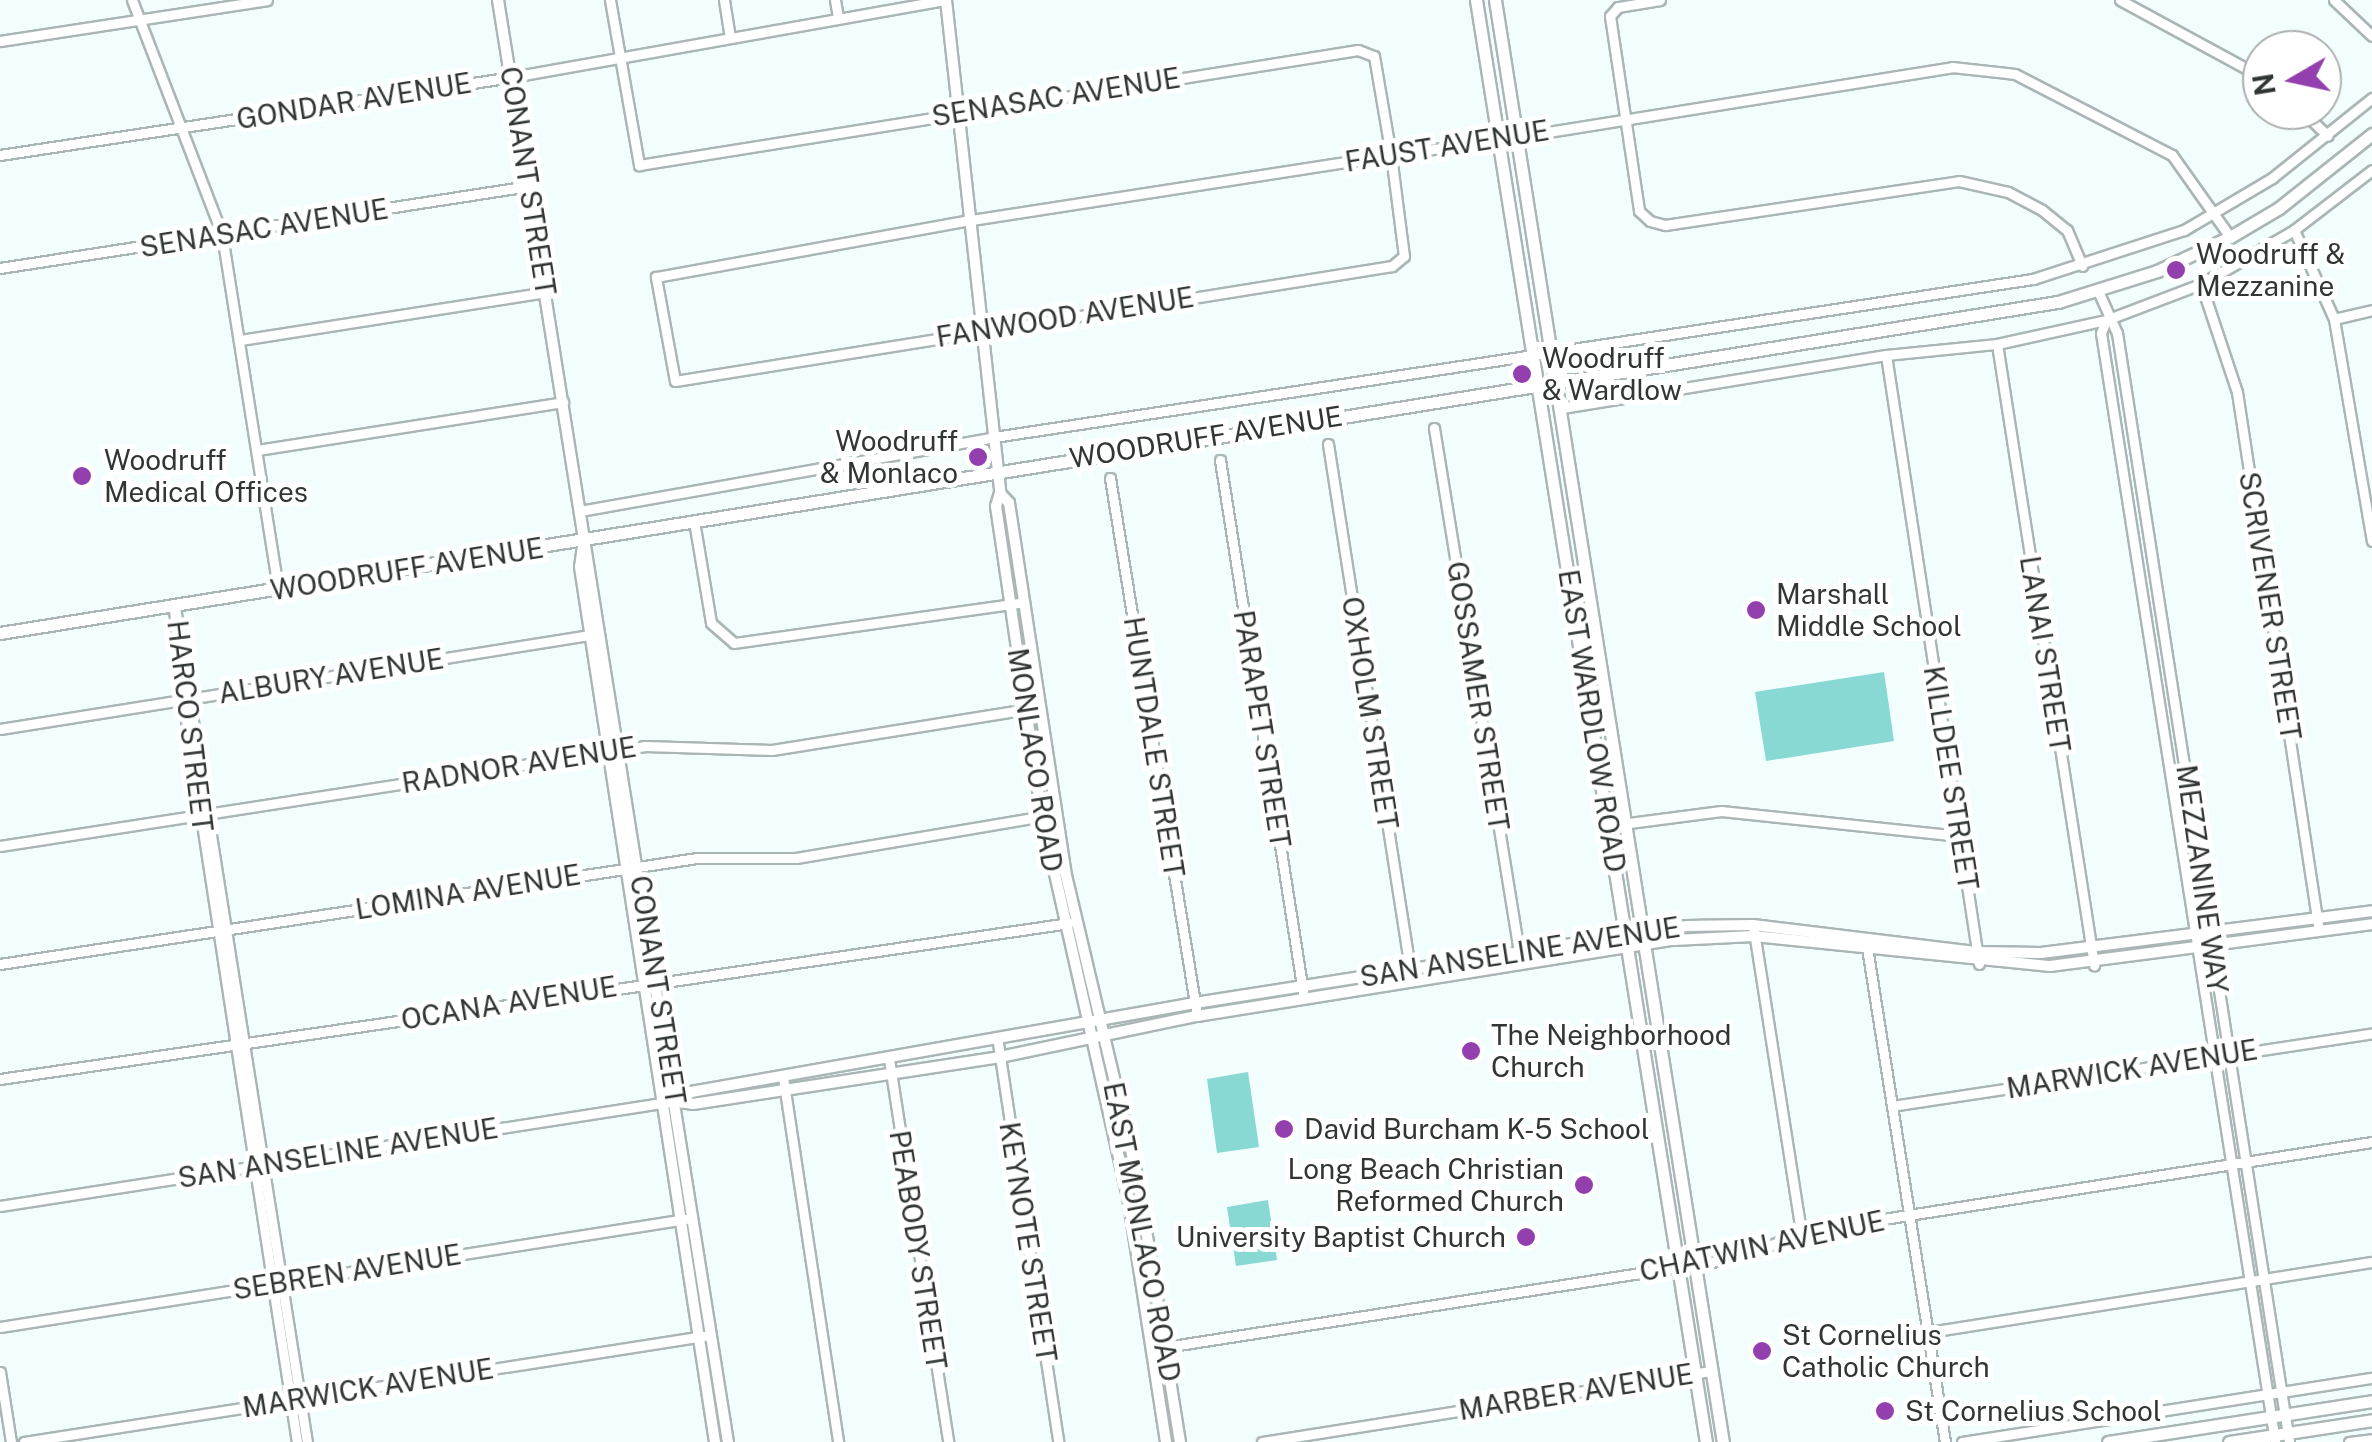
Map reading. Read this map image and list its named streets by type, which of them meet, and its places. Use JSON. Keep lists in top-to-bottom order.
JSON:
{
  "streets": {
    "main road": ["WOODRUFF AVENUE", "EAST WARDLOW ROAD"],
    "street": [
      "SENASAC AVENUE",
      "GONDAR AVENUE",
      "FAUST AVENUE",
      "CONANT STREET",
      "FANWOOD AVENUE",
      "SCRIVENER STREET",
      "LANAI STREET",
      "ALBURY AVENUE",
      "GOSSAMER STREET",
      "OXHOLM STREET",
      "HARCO STREET",
      "PARAPET STREET",
      "HUNTDALE STREET",
      "MONLACO ROAD",
      "RADNOR AVENUE",
      "KILLDEE STREET",
      "MEZZANINE WAY",
      "LOMINA AVENUE",
      "SAN ANSELINE AVENUE",
      "OCANA AVENUE",
      "MARWICK AVENUE",
      "EAST MONLACO ROAD",
      "KEYNOTE STREET",
      "CHATWIN AVENUE",
      "PEABODY STREET",
      "SEBREN AVENUE",
      "MARBER AVENUE"
    ]
  },
  "crossings": [
    ["SENASAC AVENUE", "GONDAR AVENUE"],
    ["SENASAC AVENUE", "FAUST AVENUE"],
    ["SENASAC AVENUE", "CONANT STREET"],
    ["SENASAC AVENUE", "FANWOOD AVENUE"],
    ["SENASAC AVENUE", "MONLACO ROAD"],
    ["GONDAR AVENUE", "CONANT STREET"],
    ["GONDAR AVENUE", "MONLACO ROAD"],
    ["FAUST AVENUE", "FANWOOD AVENUE"],
    ["FAUST AVENUE", "WOODRUFF AVENUE"],
    ["FAUST AVENUE", "EAST WARDLOW ROAD"],
    ["FAUST AVENUE", "MONLACO ROAD"],
    ["CONANT STREET", "WOODRUFF AVENUE"],
    ["CONANT STREET", "ALBURY AVENUE"],
    ["CONANT STREET", "RADNOR AVENUE"],
    ["CONANT STREET", "LOMINA AVENUE"],
    ["CONANT STREET", "SAN ANSELINE AVENUE"],
    ["CONANT STREET", "OCANA AVENUE"],
    ["CONANT STREET", "MARWICK AVENUE"],
    ["CONANT STREET", "SEBREN AVENUE"],
    ["FANWOOD AVENUE", "MONLACO ROAD"],
    ["WOODRUFF AVENUE", "EAST WARDLOW ROAD"],
    ["WOODRUFF AVENUE", "HARCO STREET"],
    ["WOODRUFF AVENUE", "MONLACO ROAD"],
    ["WOODRUFF AVENUE", "MEZZANINE WAY"],
    ["SCRIVENER STREET", "SAN ANSELINE AVENUE"],
    ["LANAI STREET", "SAN ANSELINE AVENUE"],
    ["ALBURY AVENUE", "HARCO STREET"],
    ["GOSSAMER STREET", "SAN ANSELINE AVENUE"],
    ["OXHOLM STREET", "SAN ANSELINE AVENUE"],
    ["EAST WARDLOW ROAD", "SAN ANSELINE AVENUE"],
    ["EAST WARDLOW ROAD", "CHATWIN AVENUE"],
    ["EAST WARDLOW ROAD", "MARBER AVENUE"],
    ["HARCO STREET", "RADNOR AVENUE"],
    ["HARCO STREET", "LOMINA AVENUE"],
    ["HARCO STREET", "SAN ANSELINE AVENUE"],
    ["HARCO STREET", "OCANA AVENUE"],
    ["HARCO STREET", "MARWICK AVENUE"],
    ["HARCO STREET", "SEBREN AVENUE"],
    ["PARAPET STREET", "SAN ANSELINE AVENUE"],
    ["HUNTDALE STREET", "SAN ANSELINE AVENUE"],
    ["MONLACO ROAD", "RADNOR AVENUE"],
    ["MONLACO ROAD", "LOMINA AVENUE"],
    ["MONLACO ROAD", "SAN ANSELINE AVENUE"],
    ["MONLACO ROAD", "OCANA AVENUE"],
    ["MONLACO ROAD", "EAST MONLACO ROAD"],
    ["KILLDEE STREET", "SAN ANSELINE AVENUE"],
    ["MEZZANINE WAY", "SAN ANSELINE AVENUE"],
    ["MEZZANINE WAY", "MARWICK AVENUE"],
    ["MEZZANINE WAY", "CHATWIN AVENUE"],
    ["SAN ANSELINE AVENUE", "EAST MONLACO ROAD"],
    ["SAN ANSELINE AVENUE", "KEYNOTE STREET"],
    ["SAN ANSELINE AVENUE", "PEABODY STREET"],
    ["EAST MONLACO ROAD", "CHATWIN AVENUE"]
  ],
  "places": [
    "Woodruff & Mezzanine",
    "Woodruff & Wardlow",
    "Woodruff & Monlaco",
    "Woodruff Medical Offices",
    "Marshall Middle School",
    "The Neighborhood Church",
    "David Burcham K-5 School",
    "Long Beach Christian Reformed Church",
    "University Baptist Church",
    "St Cornelius Catholic Church",
    "St Cornelius School"
  ],
  "north": "left"
}
